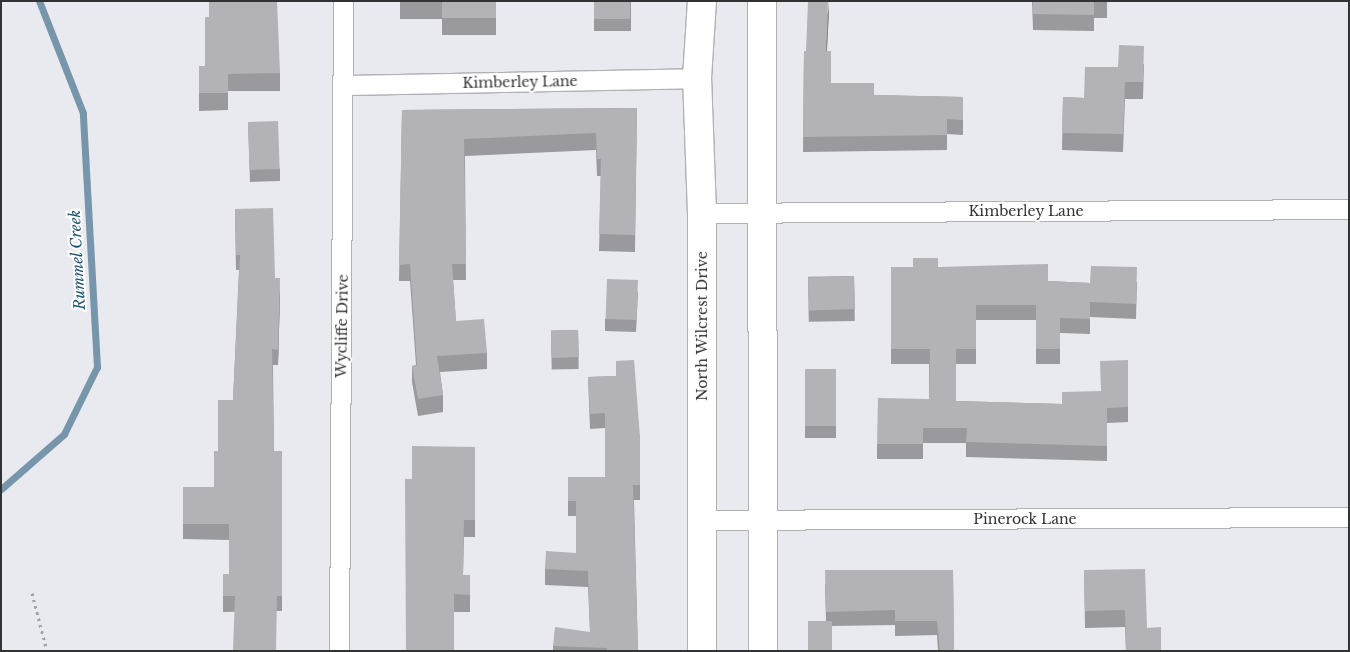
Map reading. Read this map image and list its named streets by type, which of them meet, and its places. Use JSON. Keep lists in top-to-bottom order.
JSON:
{
  "streets": {
    "main road": ["North Wilcrest Drive"],
    "street": ["Kimberley Lane", "Wycliffe Drive", "Pinerock Lane"]
  },
  "crossings": [
    ["Kimberley Lane", "Wycliffe Drive"],
    ["Kimberley Lane", "North Wilcrest Drive"],
    ["North Wilcrest Drive", "Pinerock Lane"]
  ],
  "water": ["Rummel Creek"]
}
